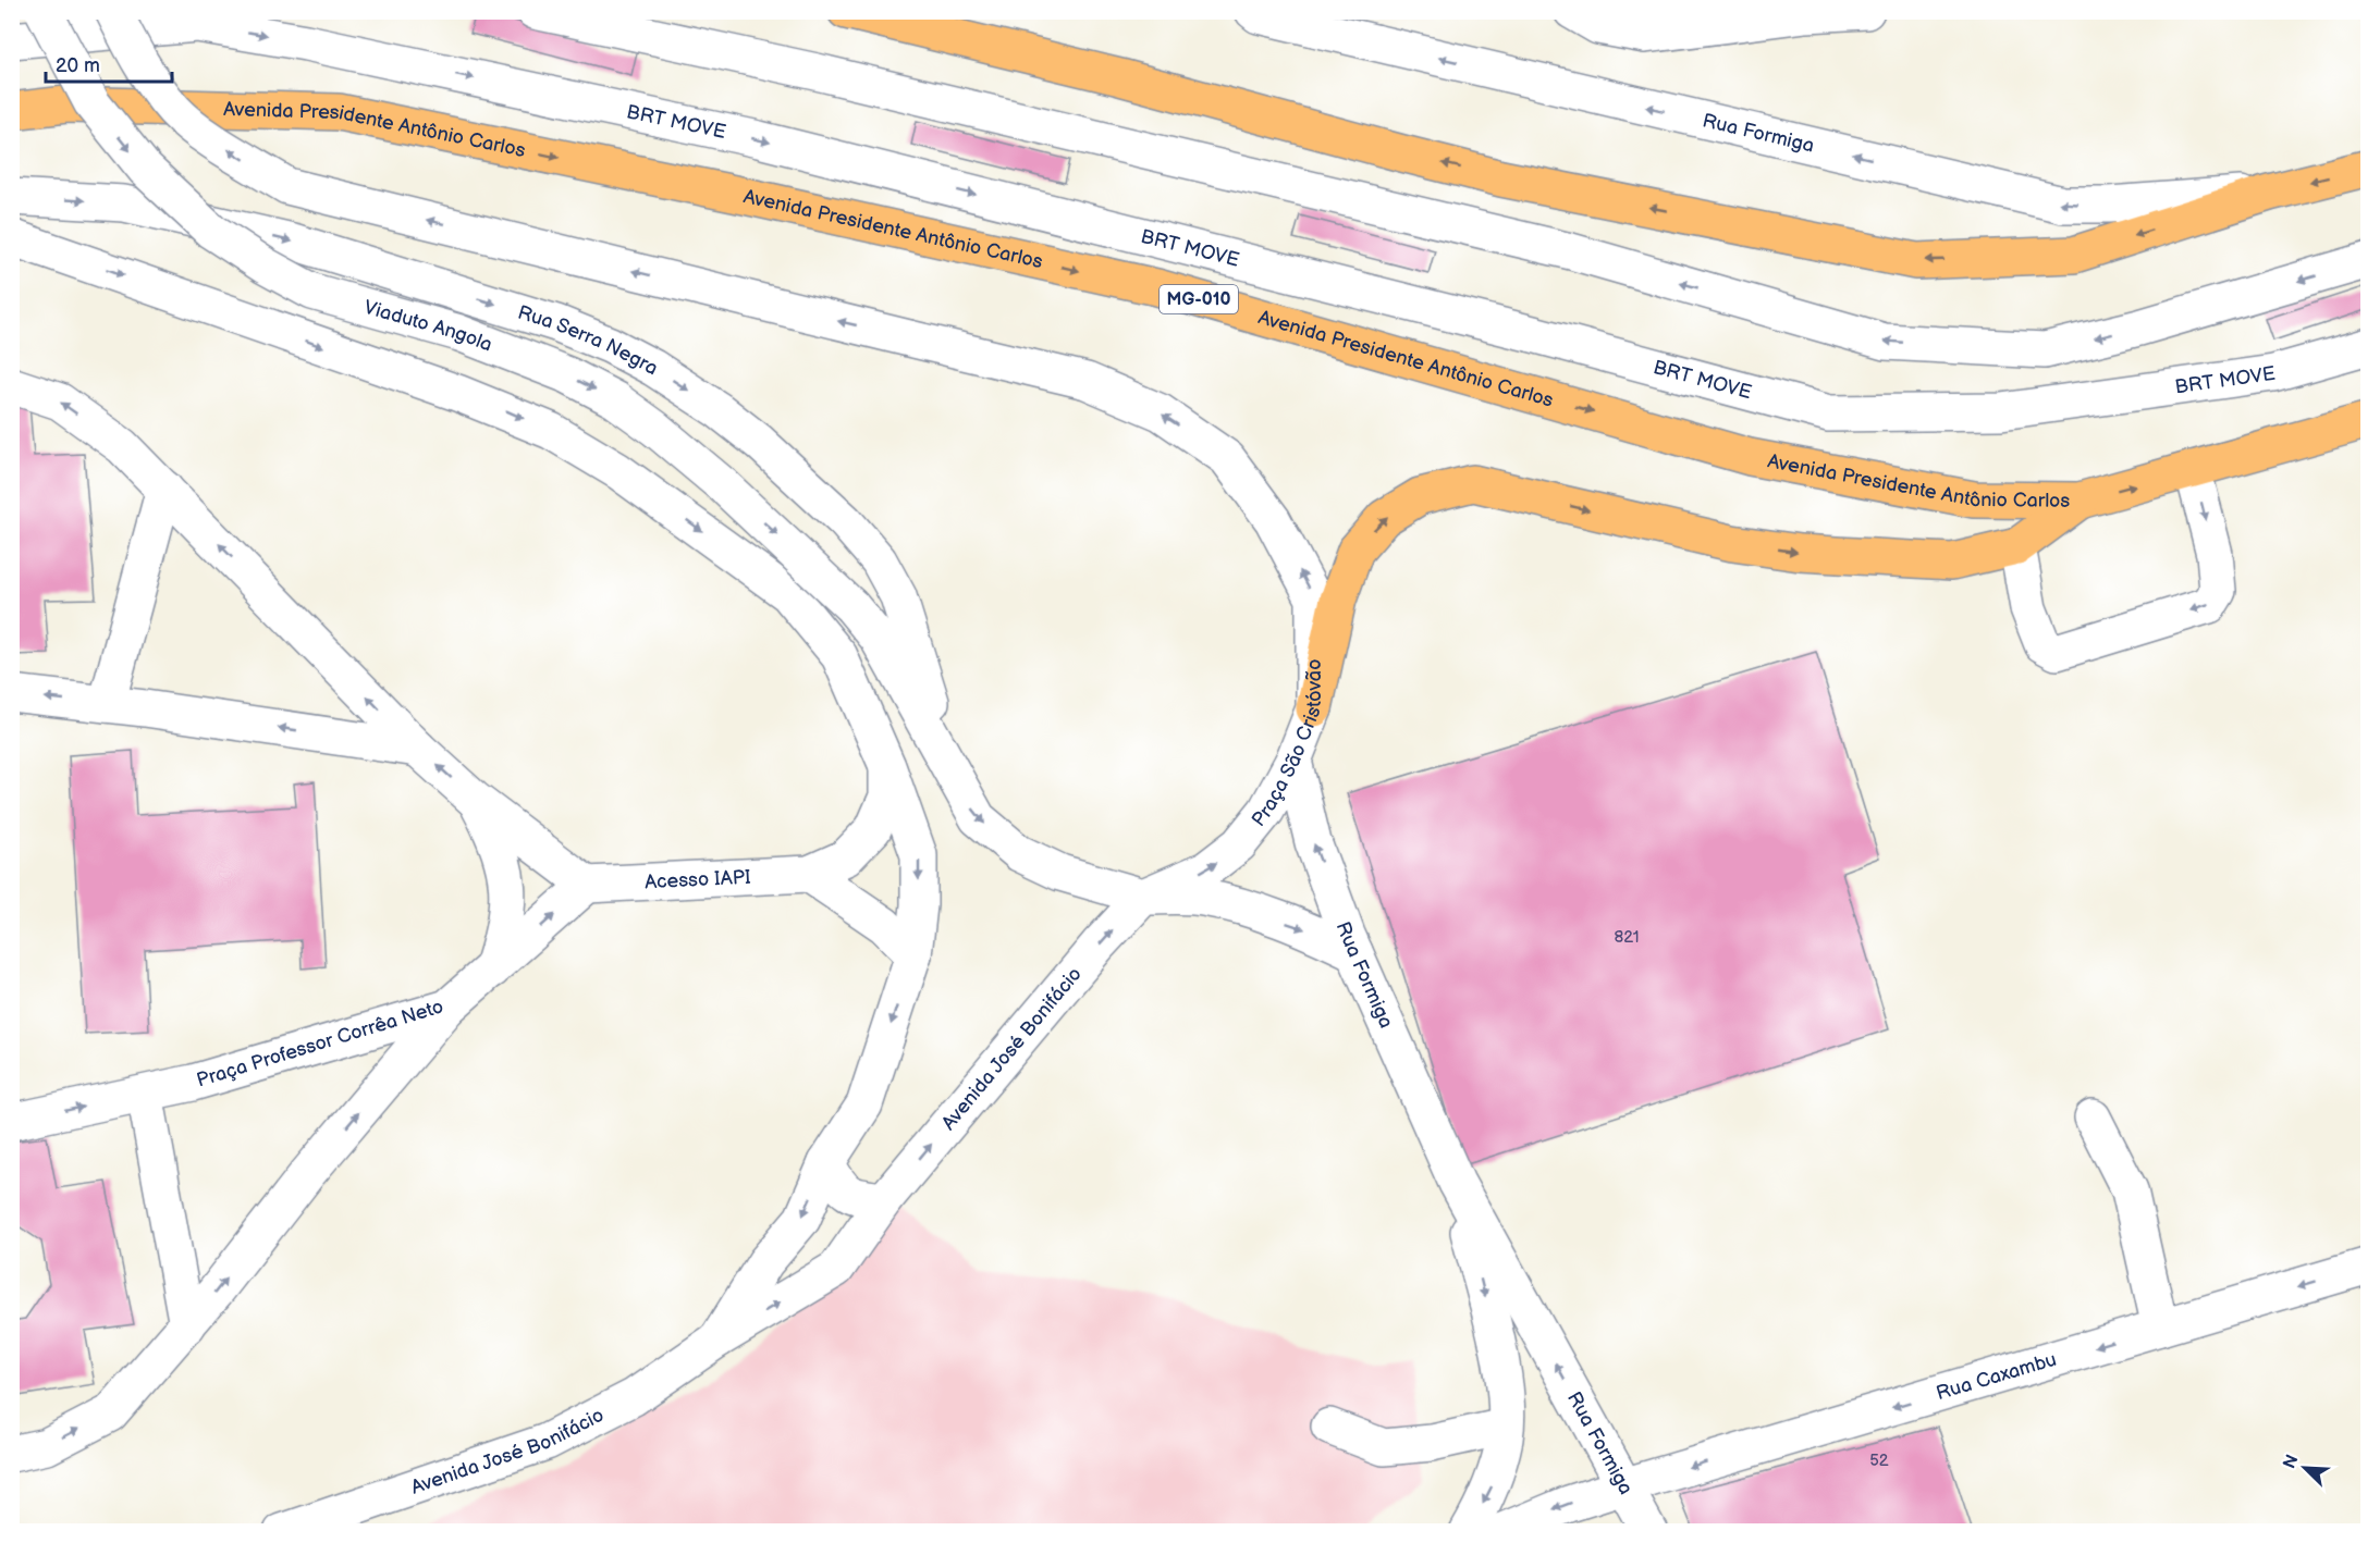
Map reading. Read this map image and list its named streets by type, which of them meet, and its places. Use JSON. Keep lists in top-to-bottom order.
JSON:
{
  "streets": {
    "highway": ["Avenida Presidente Antônio Carlos", "MG-010"],
    "street": [
      "BRT MOVE",
      "Rua Formiga",
      "Viaduto Angola",
      "Rua Serra Negra",
      "Praça São Cristóvão",
      "Acesso IAPI",
      "Praça Professor Corrêa Neto",
      "Avenida José Bonifácio",
      "Rua Caxambu"
    ]
  },
  "crossings": [
    ["Rua Formiga", "Praça São Cristóvão"],
    ["Rua Formiga", "Rua Caxambu"],
    ["Viaduto Angola", "Acesso IAPI"],
    ["Praça São Cristóvão", "Avenida José Bonifácio"],
    ["Acesso IAPI", "Praça Professor Corrêa Neto"],
    ["Acesso IAPI", "Avenida José Bonifácio"]
  ],
  "one_way": ["Rua Caxambu"],
  "house_numbers": ["821", "52"],
  "scale_bar": "20 m",
  "north": "top left"
}
